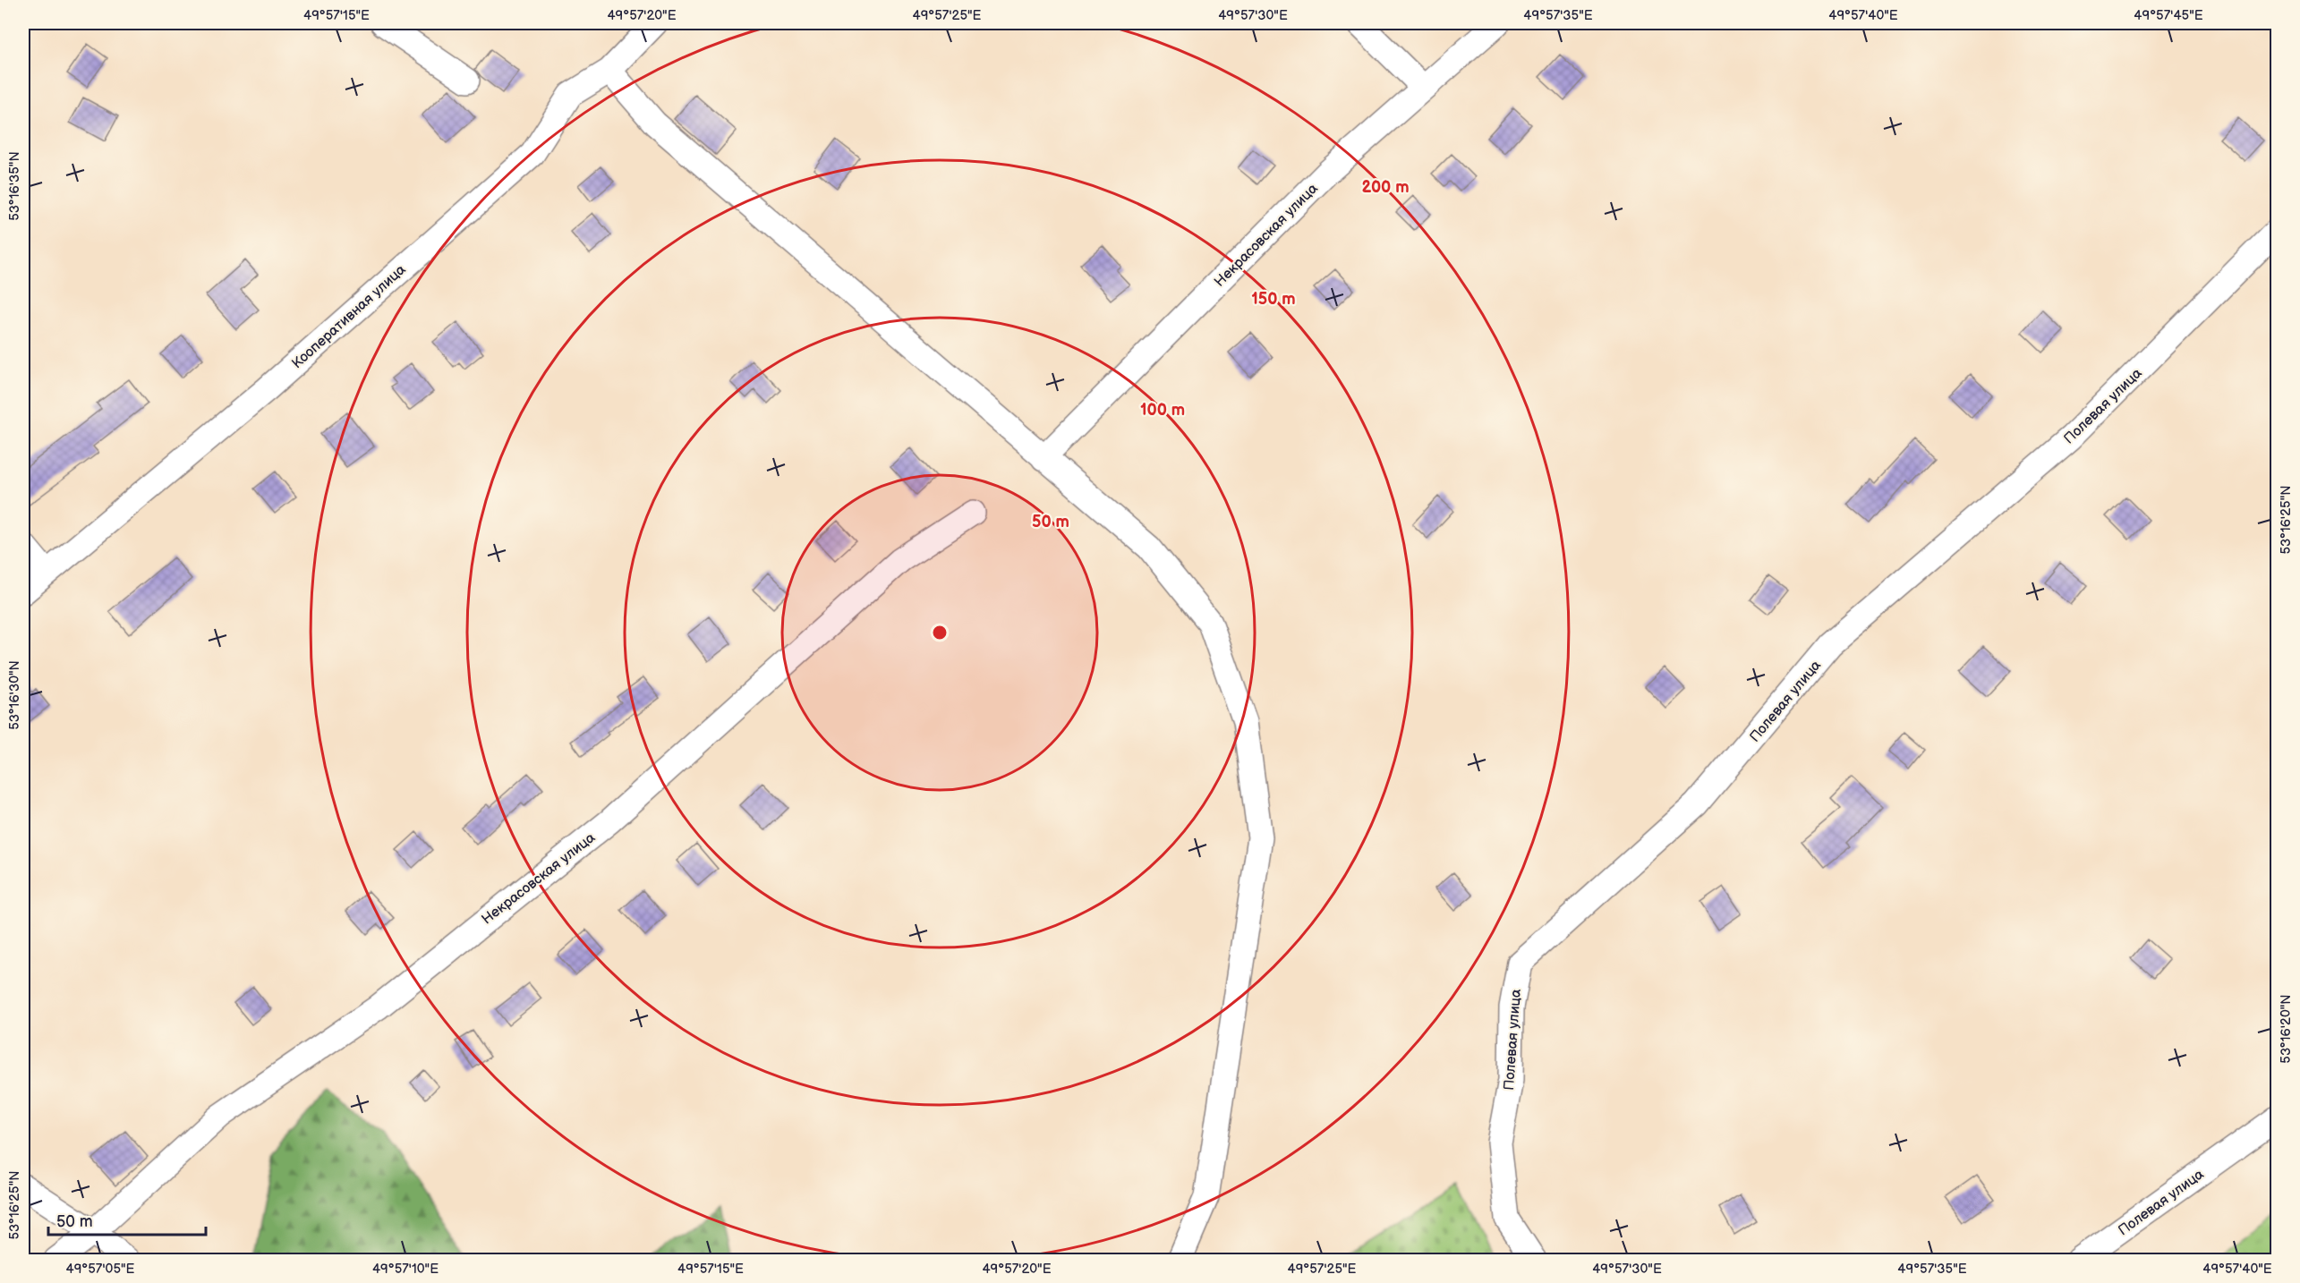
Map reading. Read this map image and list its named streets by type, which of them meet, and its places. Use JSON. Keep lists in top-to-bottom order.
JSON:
{
  "streets": {
    "street": ["Некрасовская улица", "Кооперативная улица", "Полевая улица"]
  },
  "scale_bar": "50 m",
  "coordinates": [
    "49°57'15\"E",
    "49°57'20\"E",
    "49°57'25\"E",
    "49°57'30\"E",
    "49°57'35\"E",
    "49°57'40\"E",
    "49°57'45\"E",
    "53°16'35\"N",
    "53°16'25\"N",
    "53°16'30\"N",
    "53°16'20\"N",
    "49°57'05\"E",
    "49°57'10\"E"
  ],
  "rings": [
    "200 m",
    "150 m",
    "100 m",
    "50 m"
  ]
}
